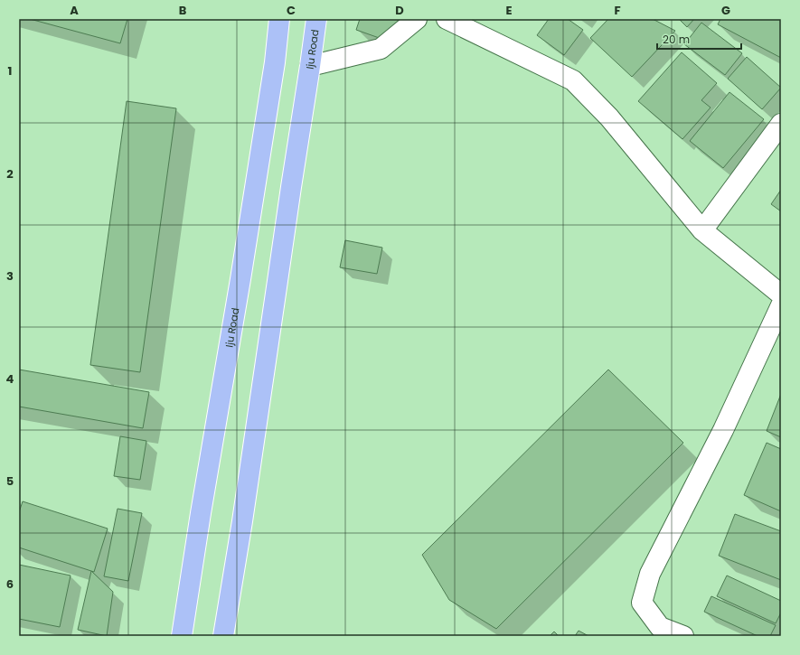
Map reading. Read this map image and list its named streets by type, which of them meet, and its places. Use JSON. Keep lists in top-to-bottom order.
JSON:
{
  "streets": {
    "main road": ["Iju Road"]
  },
  "scale_bar": "20 m",
  "grid": {
    "columns": [
      "A",
      "B",
      "C",
      "D",
      "E",
      "F",
      "G"
    ],
    "rows": [
      "1",
      "2",
      "3",
      "4",
      "5",
      "6"
    ]
  }
}
